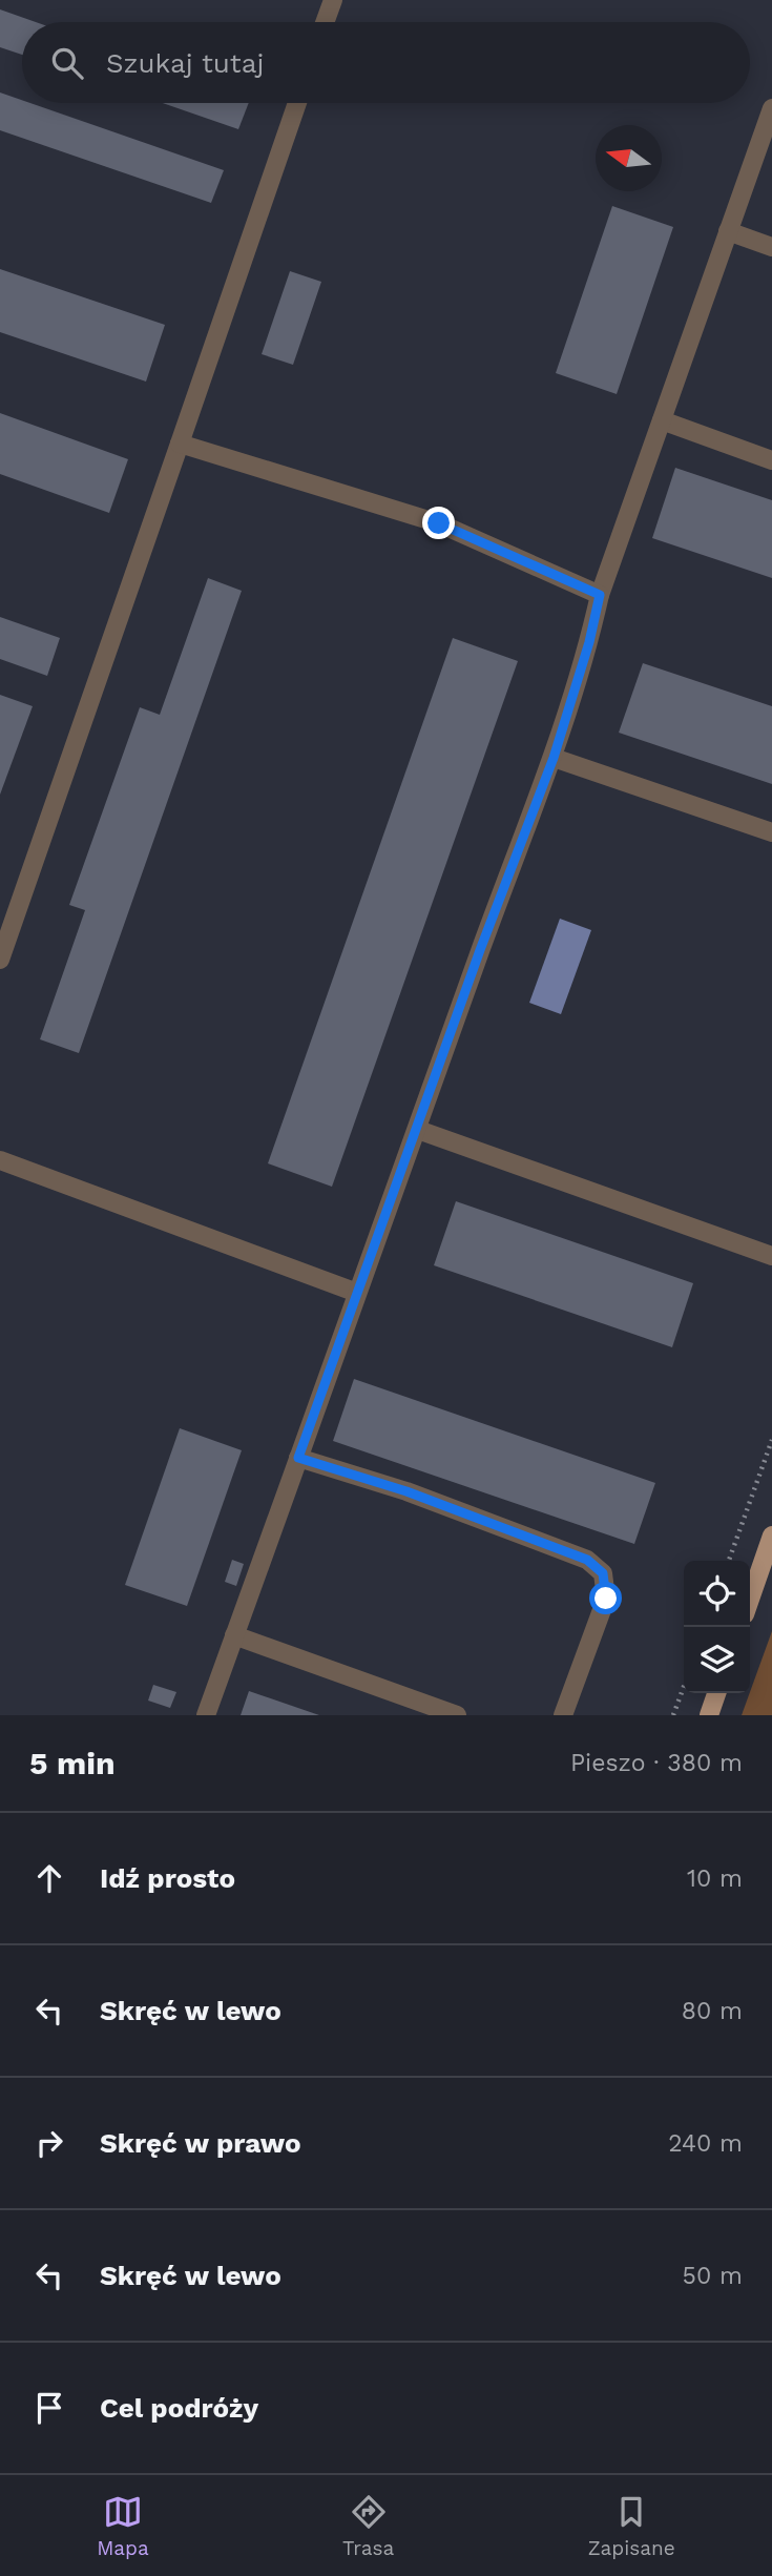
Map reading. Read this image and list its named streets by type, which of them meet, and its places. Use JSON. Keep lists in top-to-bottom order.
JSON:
{
  "north": "left",
  "page": {
    "search": "Szukaj tutaj",
    "heading": ["5 min", "Pieszo · 380 m"],
    "list": [
      ["Idź prosto", "10 m"],
      ["Skręć w lewo", "80 m"],
      ["Skręć w prawo", "240 m"],
      ["Skręć w lewo", "50 m"],
      "Cel podróży"
    ],
    "nav": ["Mapa", "Trasa", "Zapisane"]
  }
}
